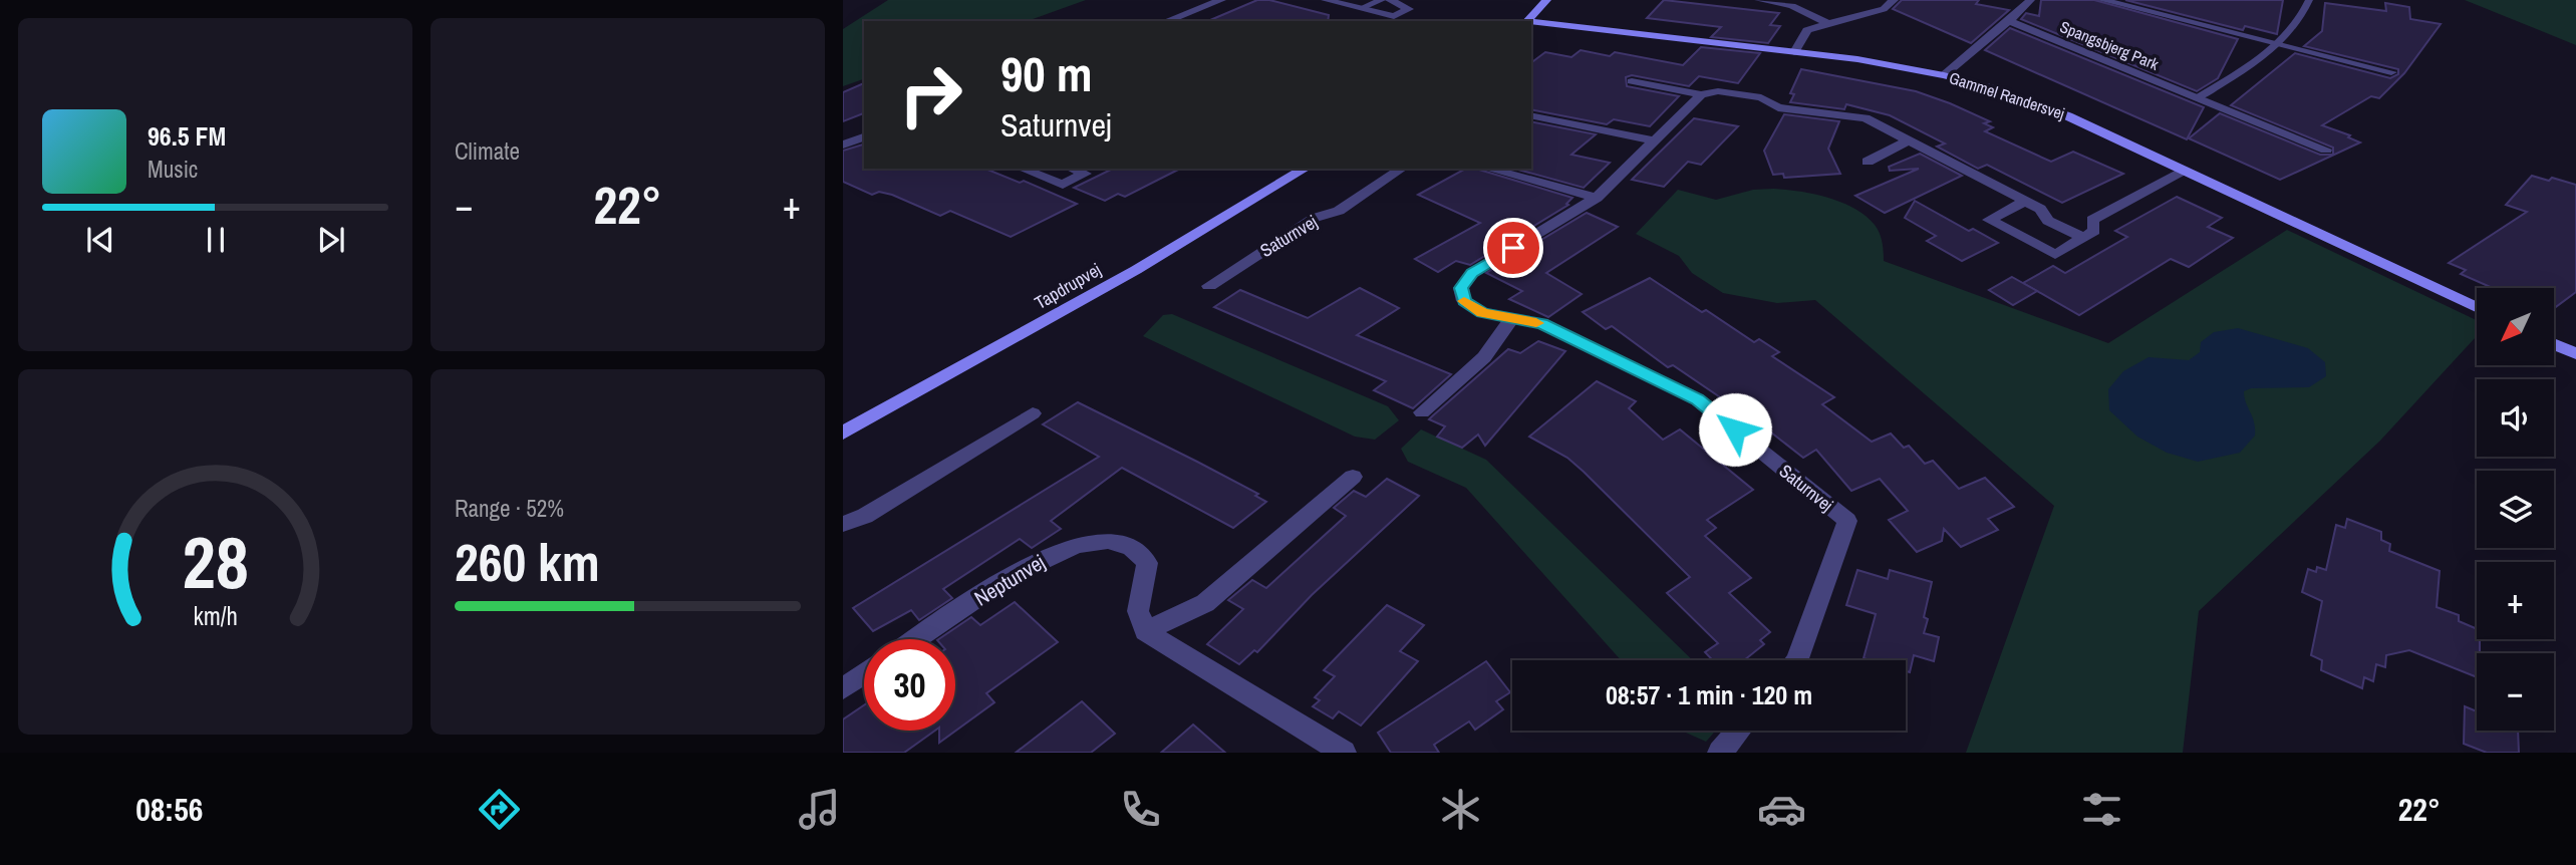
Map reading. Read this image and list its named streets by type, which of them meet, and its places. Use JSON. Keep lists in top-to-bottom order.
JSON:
{
  "streets": {
    "street": [
      "Spangsbjerg Park",
      "Gammel Randersvej",
      "Saturnvej",
      "Tapdrupvej",
      "Neptunvej"
    ]
  },
  "north": "bottom left",
  "page": {
    "tile": [
      "Climate",
      ["Range · 52%", "260 km"]
    ],
    "turn": ["90 m", "Saturnvej"],
    "song": ["96.5 FM", "Music"],
    "heat": ["−", "22°", "+"],
    "map_buttons": ["+", "−"],
    "limit": "30",
    "trip": "08:57 · 1 min · 120 m",
    "tabs": ["08:56", "22°"],
    "gauge": ["28", "km/h"]
  }
}
